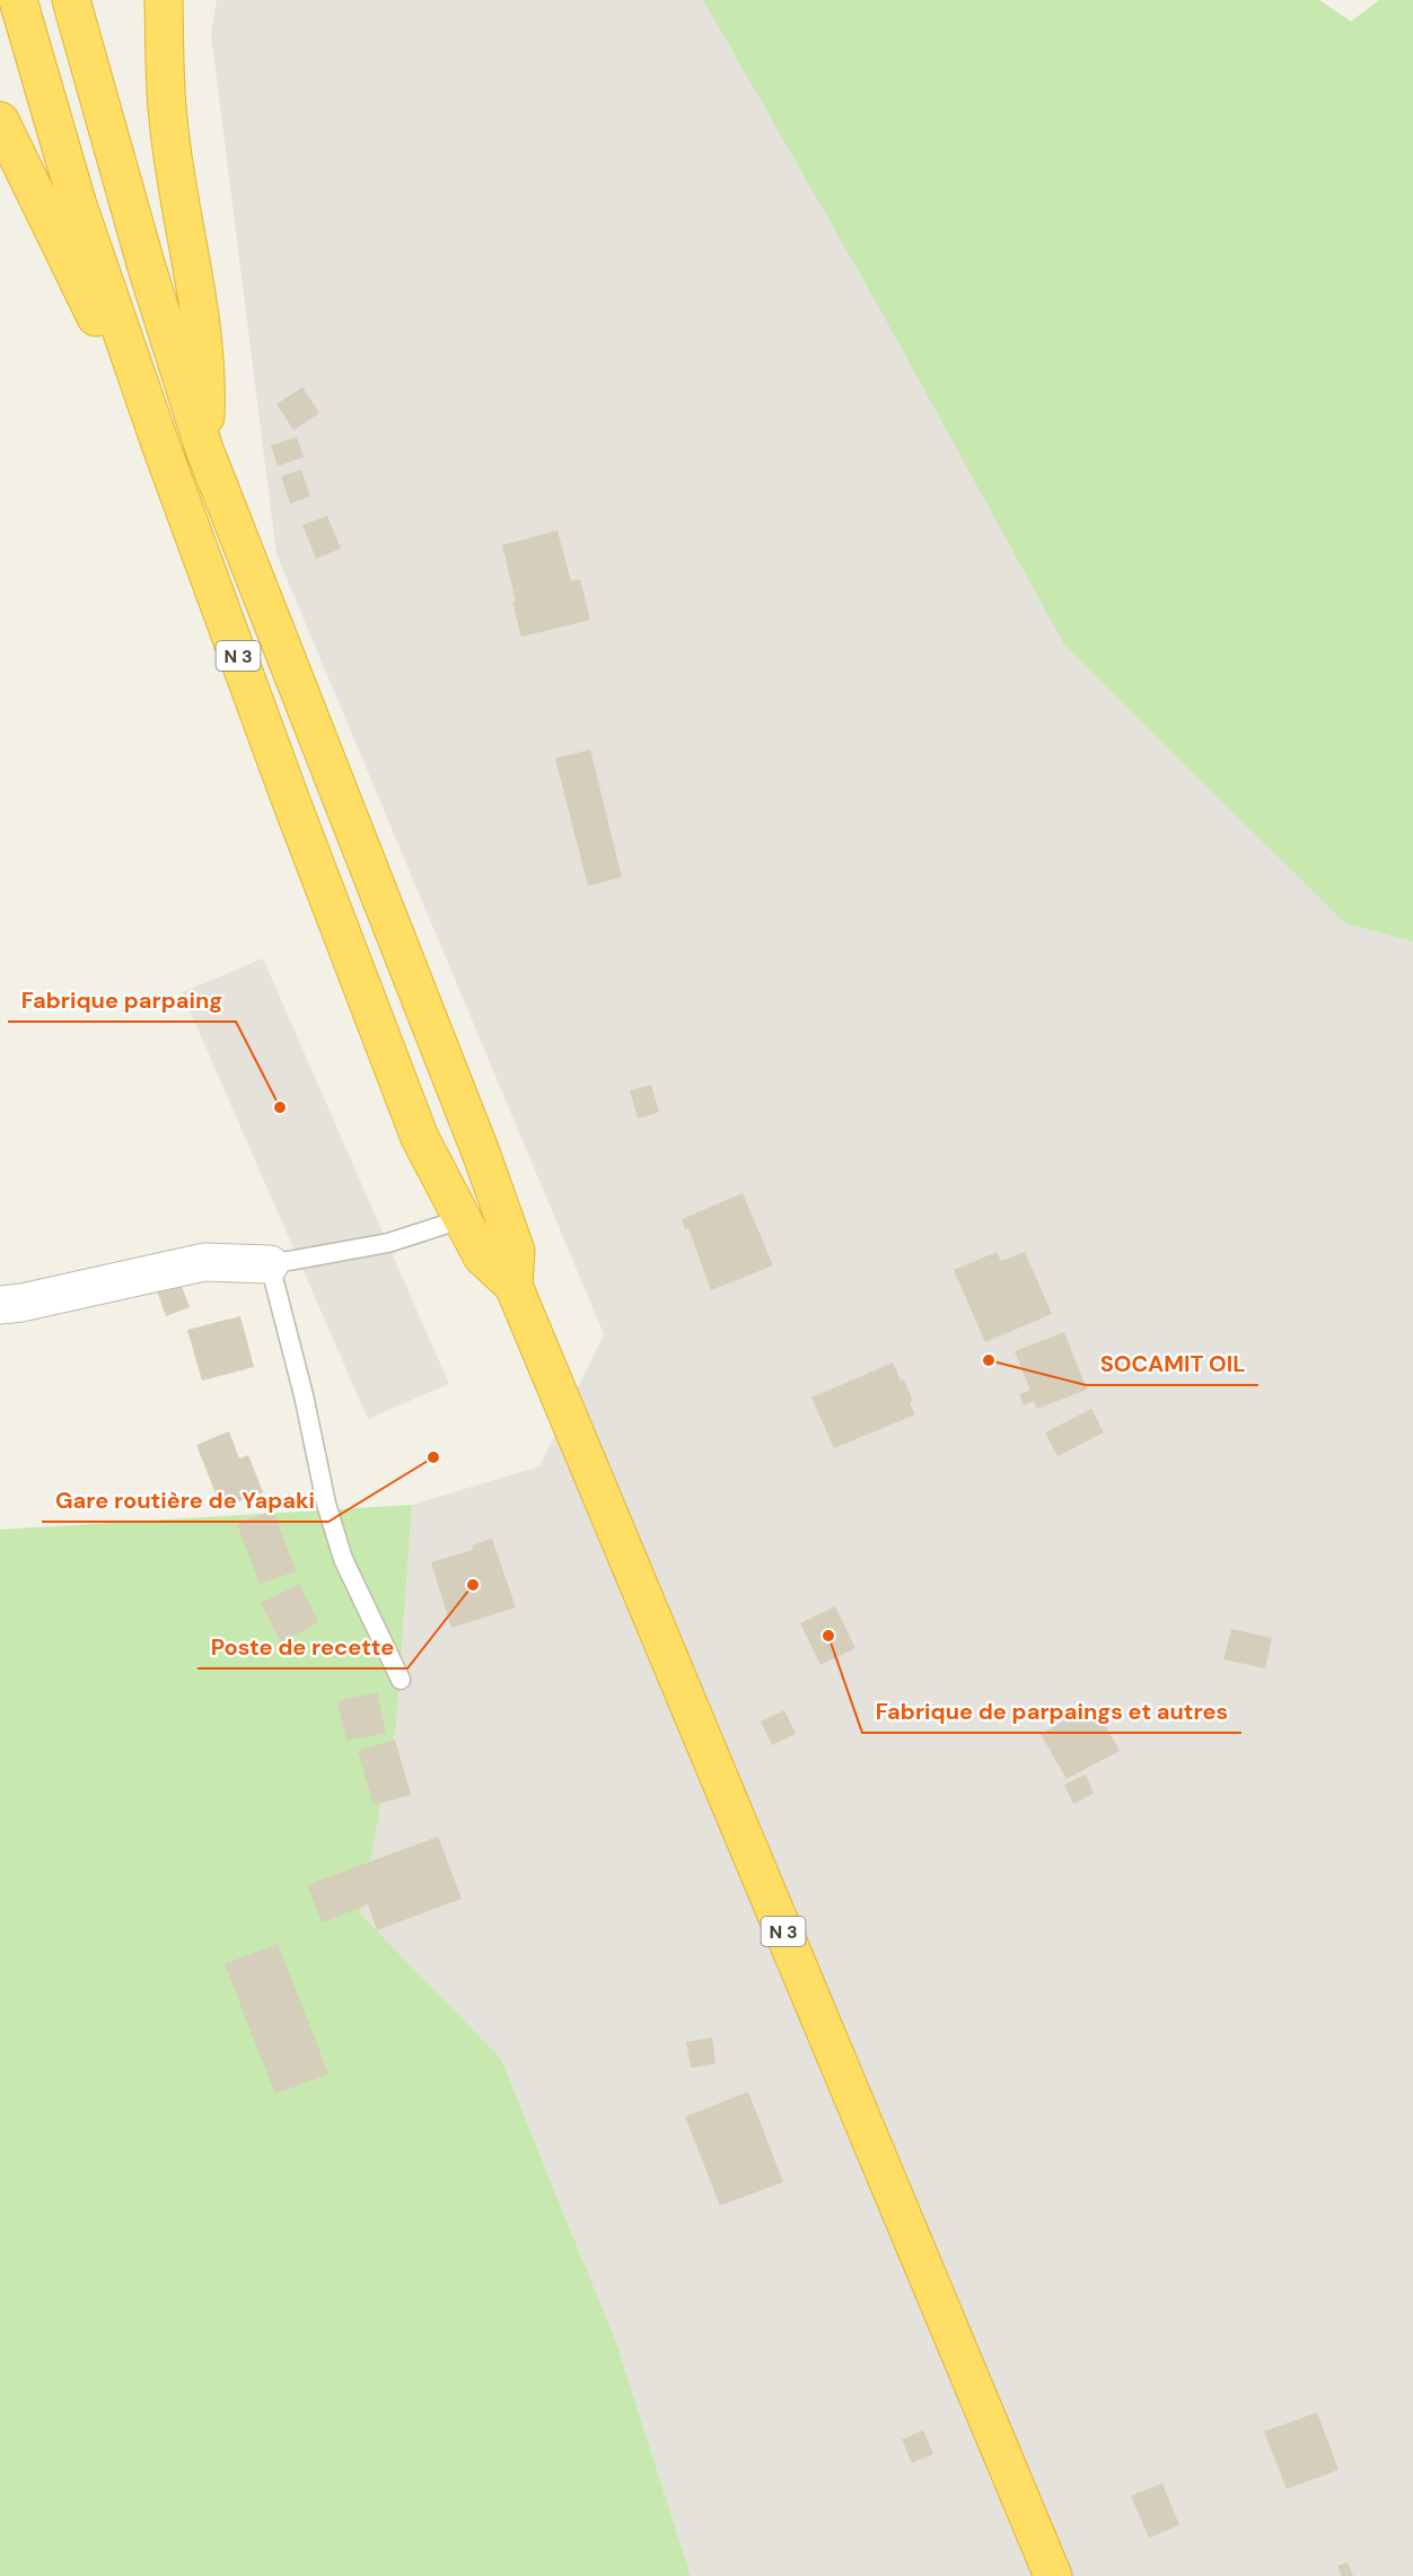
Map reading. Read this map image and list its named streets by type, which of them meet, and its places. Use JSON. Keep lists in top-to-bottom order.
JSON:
{
  "streets": {
    "highway": ["N 3"]
  },
  "places": [
    "Fabrique parpaing",
    "SOCAMIT OIL",
    "Gare routière de Yapaki",
    "Poste de recette",
    "Fabrique de parpaings et autres"
  ]
}
